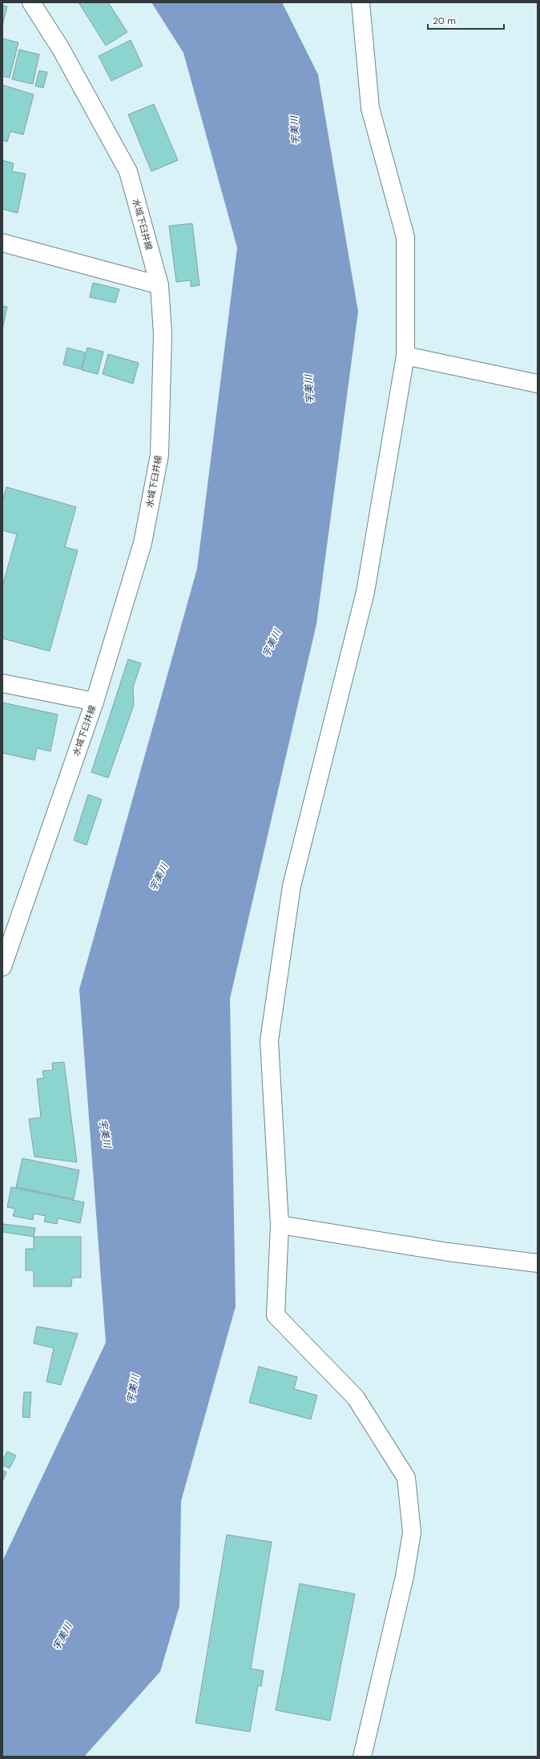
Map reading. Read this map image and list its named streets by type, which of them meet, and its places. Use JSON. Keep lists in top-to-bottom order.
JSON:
{
  "streets": {
    "street": ["水城下臼井線"]
  },
  "water": ["宇美川"],
  "scale_bar": "20 m"
}
